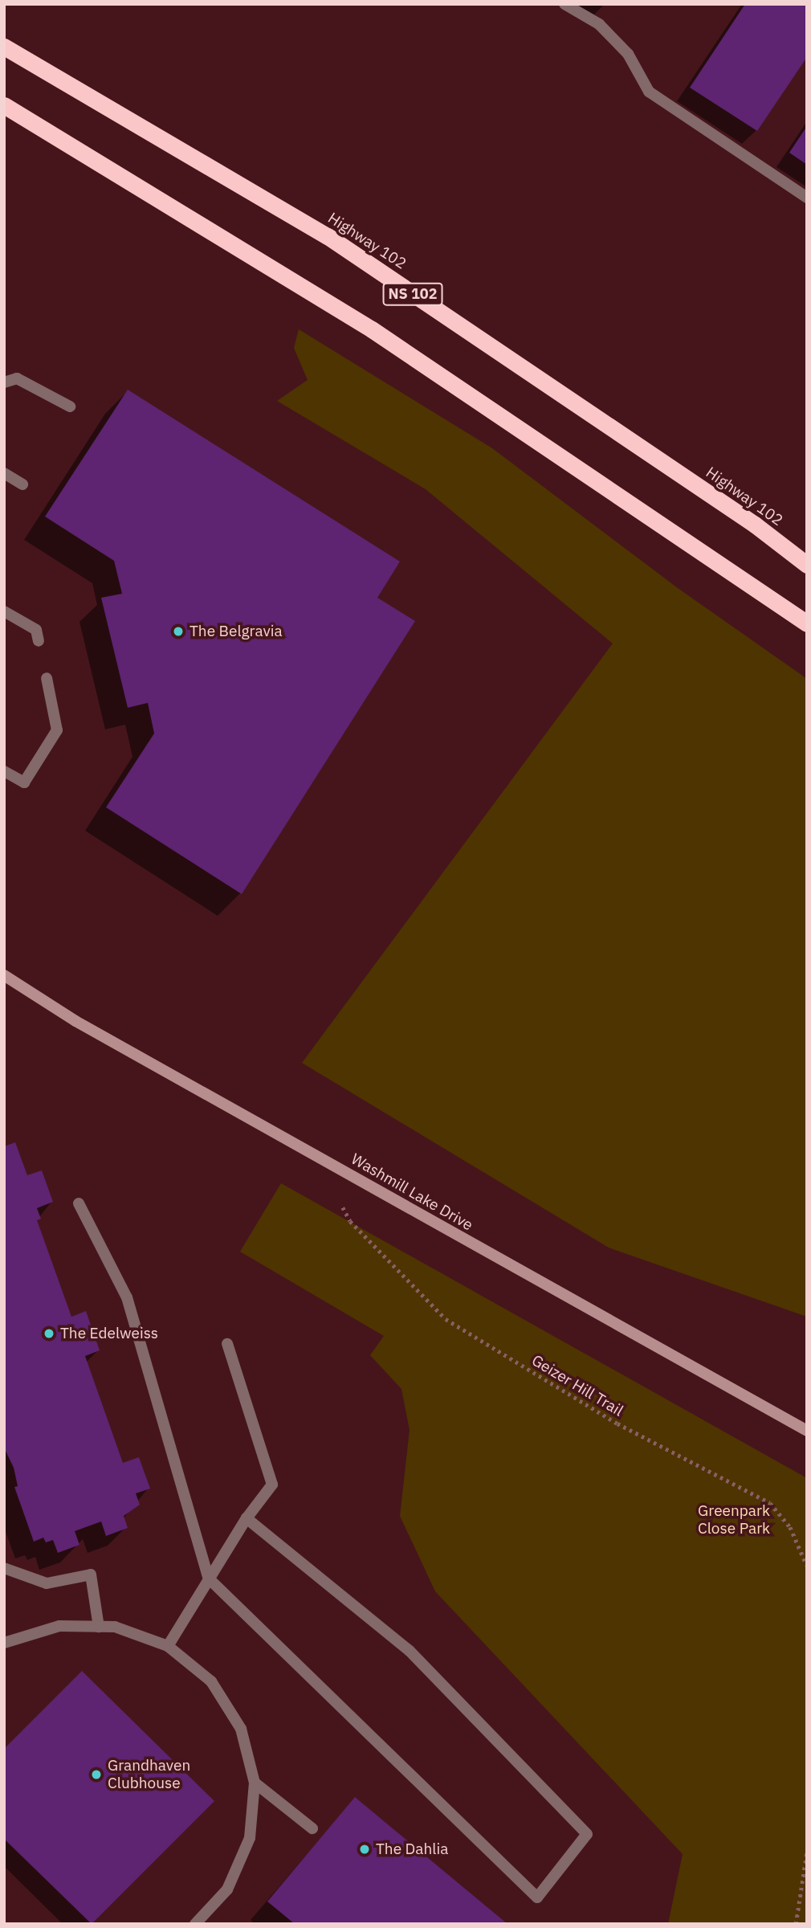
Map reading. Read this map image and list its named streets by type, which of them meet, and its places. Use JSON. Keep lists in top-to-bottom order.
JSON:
{
  "streets": {
    "highway": ["Highway 102", "NS 102"],
    "street": ["Washmill Lake Drive"],
    "path": ["Geizer Hill Trail"]
  },
  "parks": ["Greenpark Close Park"],
  "places": [
    "The Belgravia",
    "The Edelweiss",
    "Grandhaven Clubhouse",
    "The Dahlia"
  ]
}
